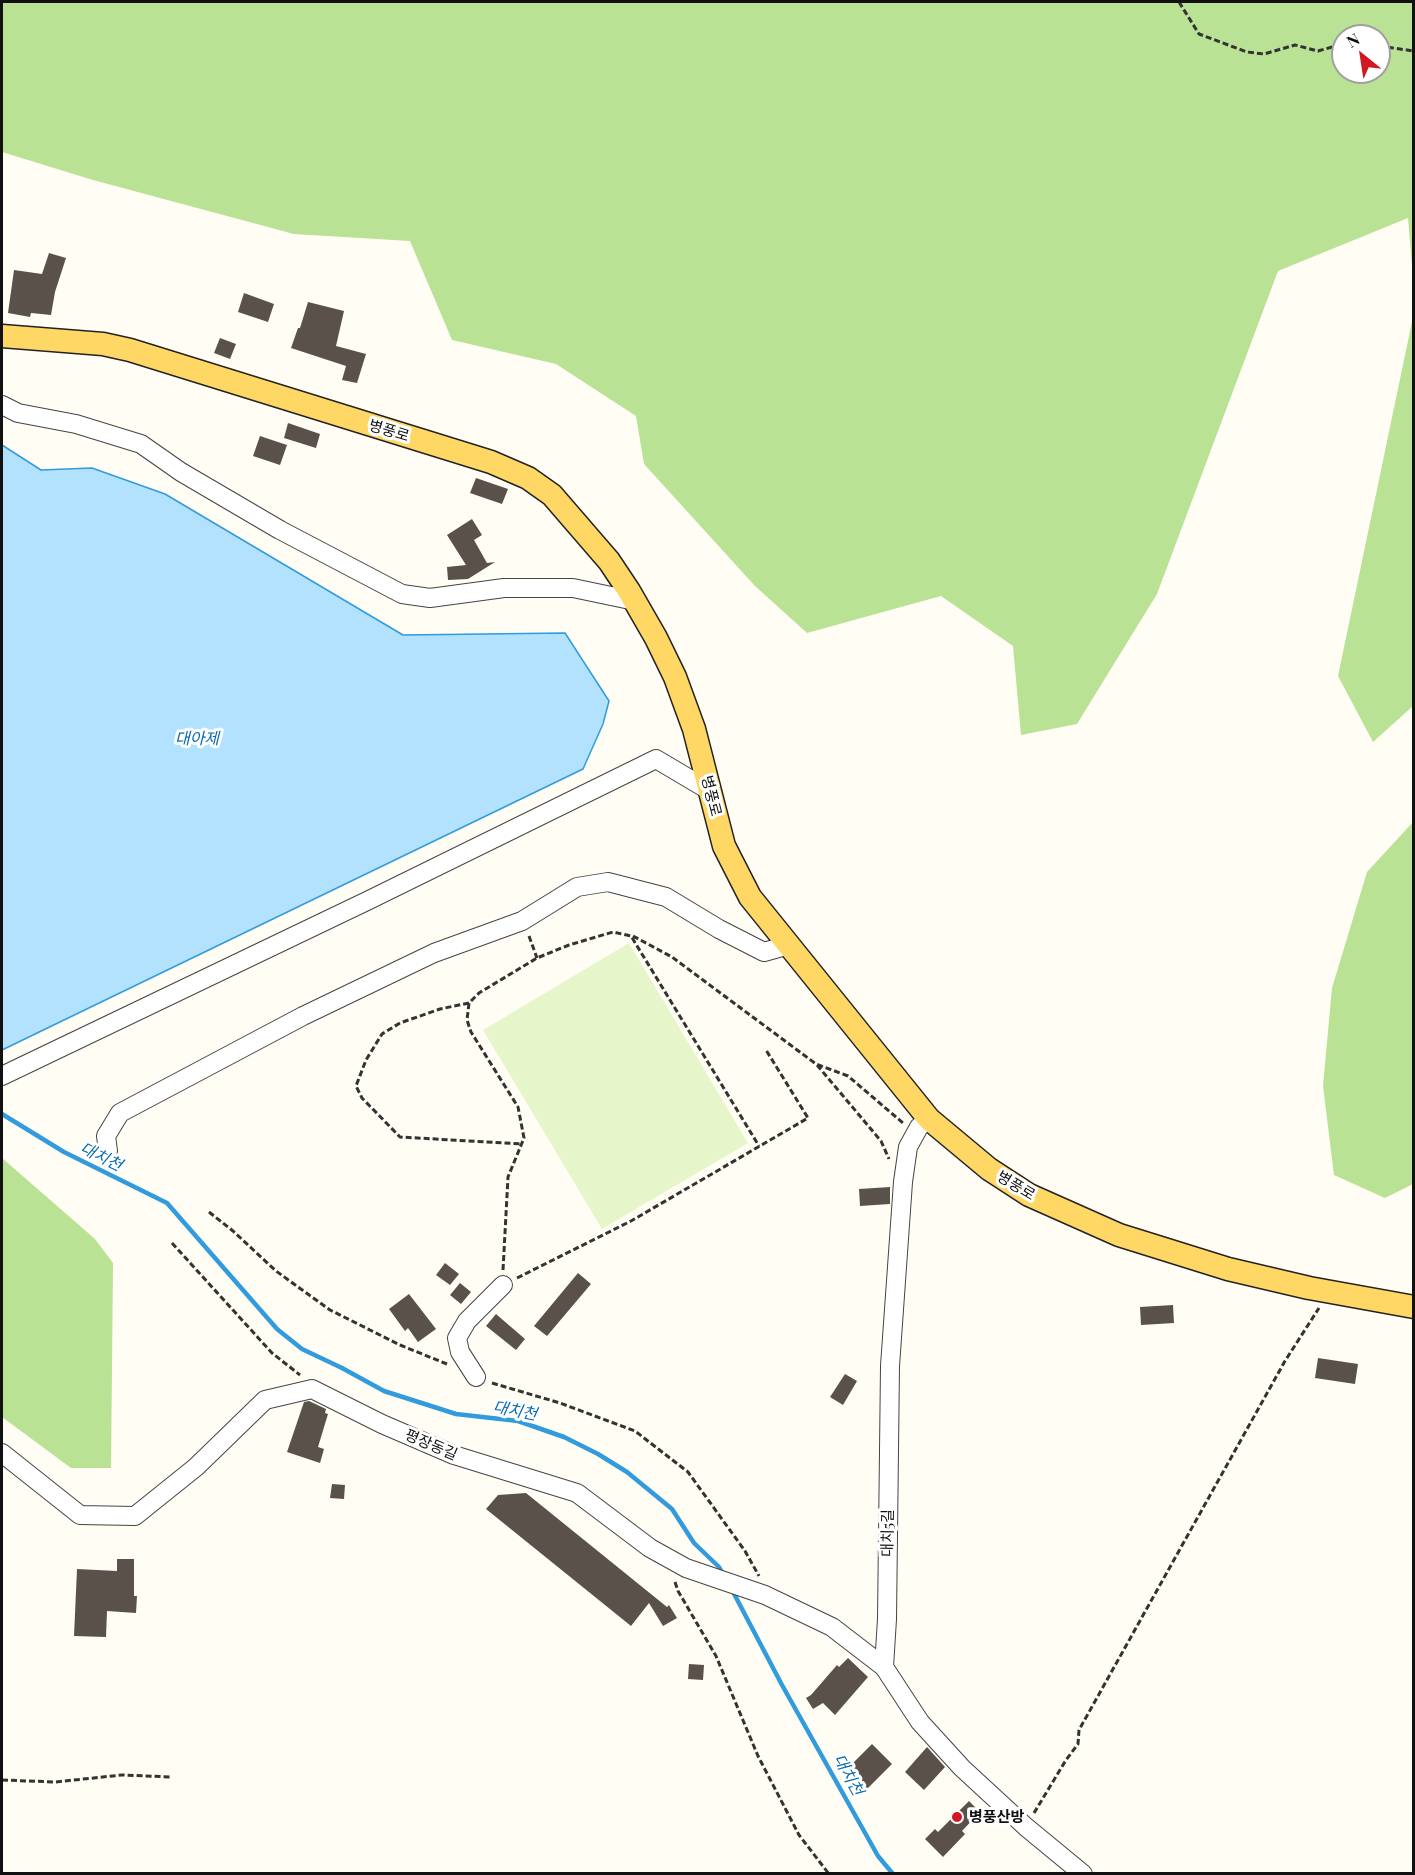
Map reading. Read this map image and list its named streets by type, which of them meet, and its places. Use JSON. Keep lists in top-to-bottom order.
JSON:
{
  "streets": {
    "main road": ["병풍로"],
    "street": ["평장동길", "대치5길"]
  },
  "crossings": [
    ["병풍로", "대치5길"],
    ["평장동길", "대치5길"]
  ],
  "water": ["대아제", "대치천"],
  "places": ["병풍산방"],
  "north": "top left"
}
